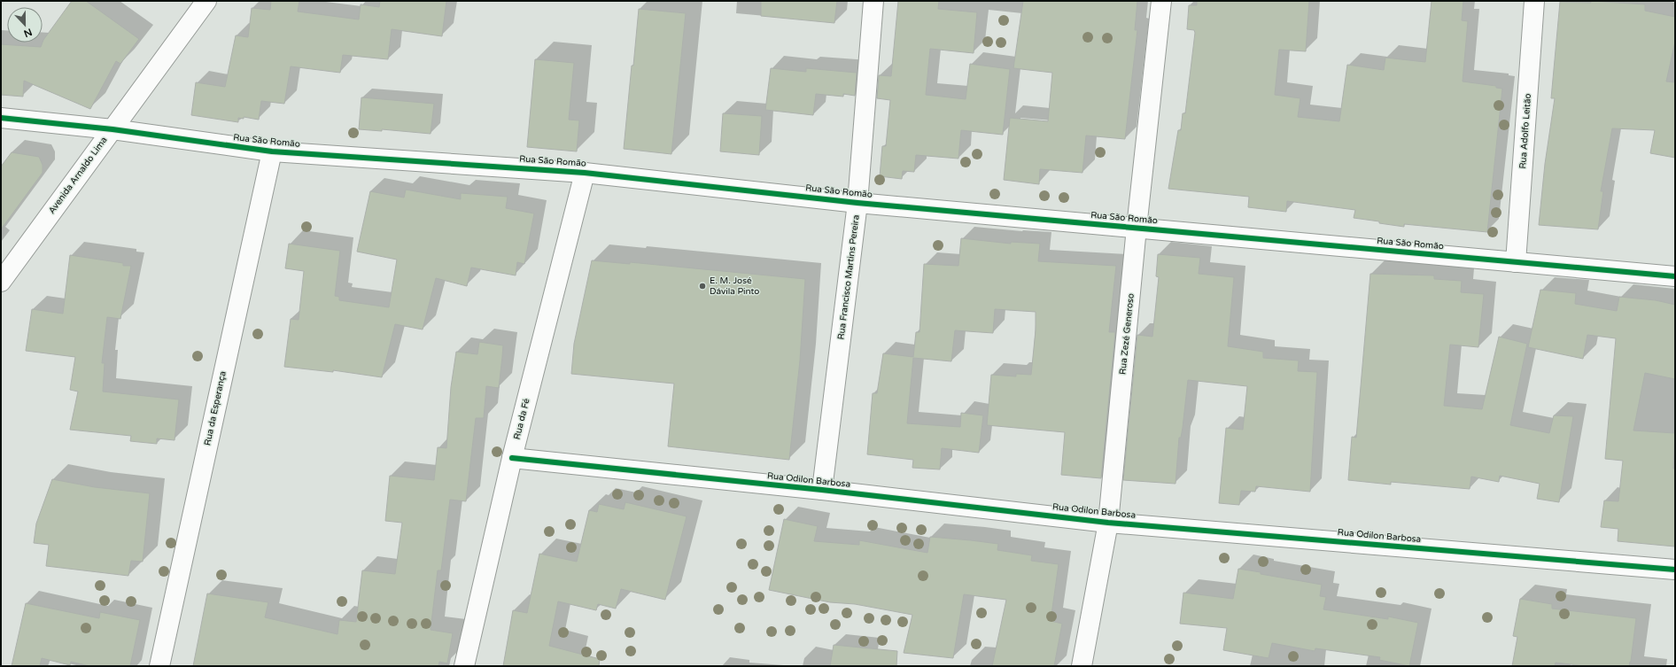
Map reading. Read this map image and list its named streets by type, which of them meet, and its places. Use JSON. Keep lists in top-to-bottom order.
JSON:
{
  "streets": {
    "street": [
      "Rua Adolfo Leitão",
      "Rua São Romão",
      "Avenida Arnaldo Lima",
      "Rua Francisco Martins Pereira",
      "Rua Zezé Generoso",
      "Rua da Esperança",
      "Rua da Fé",
      "Rua Odilon Barbosa"
    ]
  },
  "crossings": [
    ["Rua Adolfo Leitão", "Rua São Romão"],
    ["Rua São Romão", "Avenida Arnaldo Lima"],
    ["Rua São Romão", "Rua Francisco Martins Pereira"],
    ["Rua São Romão", "Rua Zezé Generoso"],
    ["Rua São Romão", "Rua da Esperança"],
    ["Rua São Romão", "Rua da Fé"],
    ["Rua Francisco Martins Pereira", "Rua Odilon Barbosa"],
    ["Rua Zezé Generoso", "Rua Odilon Barbosa"],
    ["Rua da Fé", "Rua Odilon Barbosa"]
  ],
  "places": ["E. M. José Dávila Pinto"],
  "north": "bottom"
}
